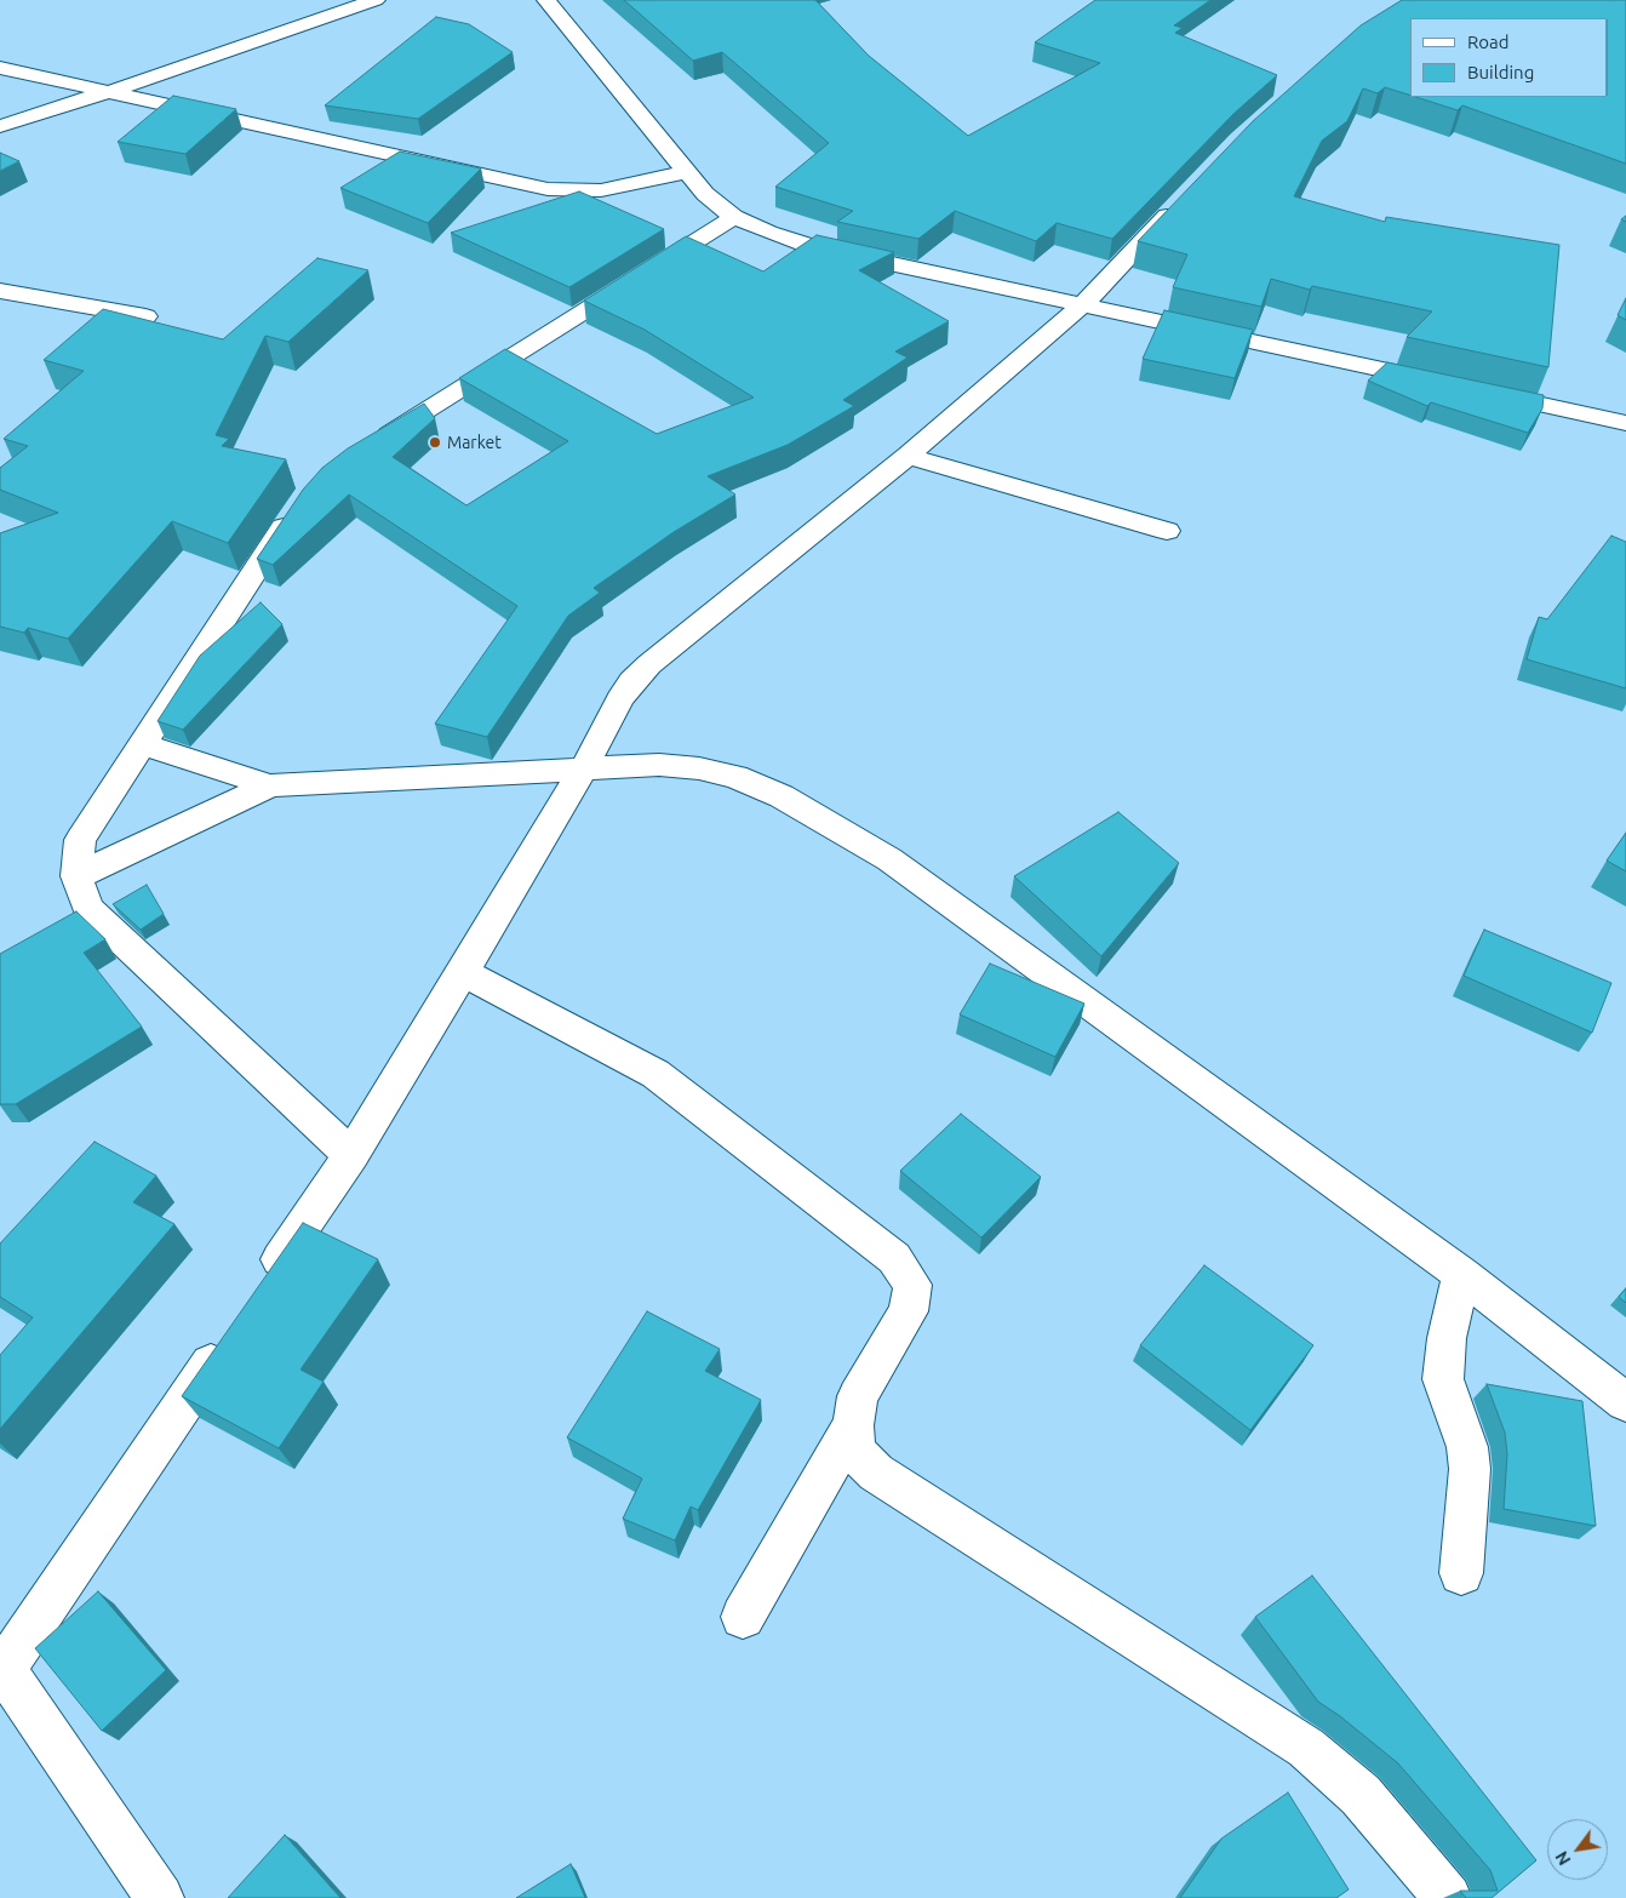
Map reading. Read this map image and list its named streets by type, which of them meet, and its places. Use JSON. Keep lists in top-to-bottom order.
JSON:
{
  "places": ["Market"],
  "legend": ["Road", "Building"],
  "north": "bottom left"
}
